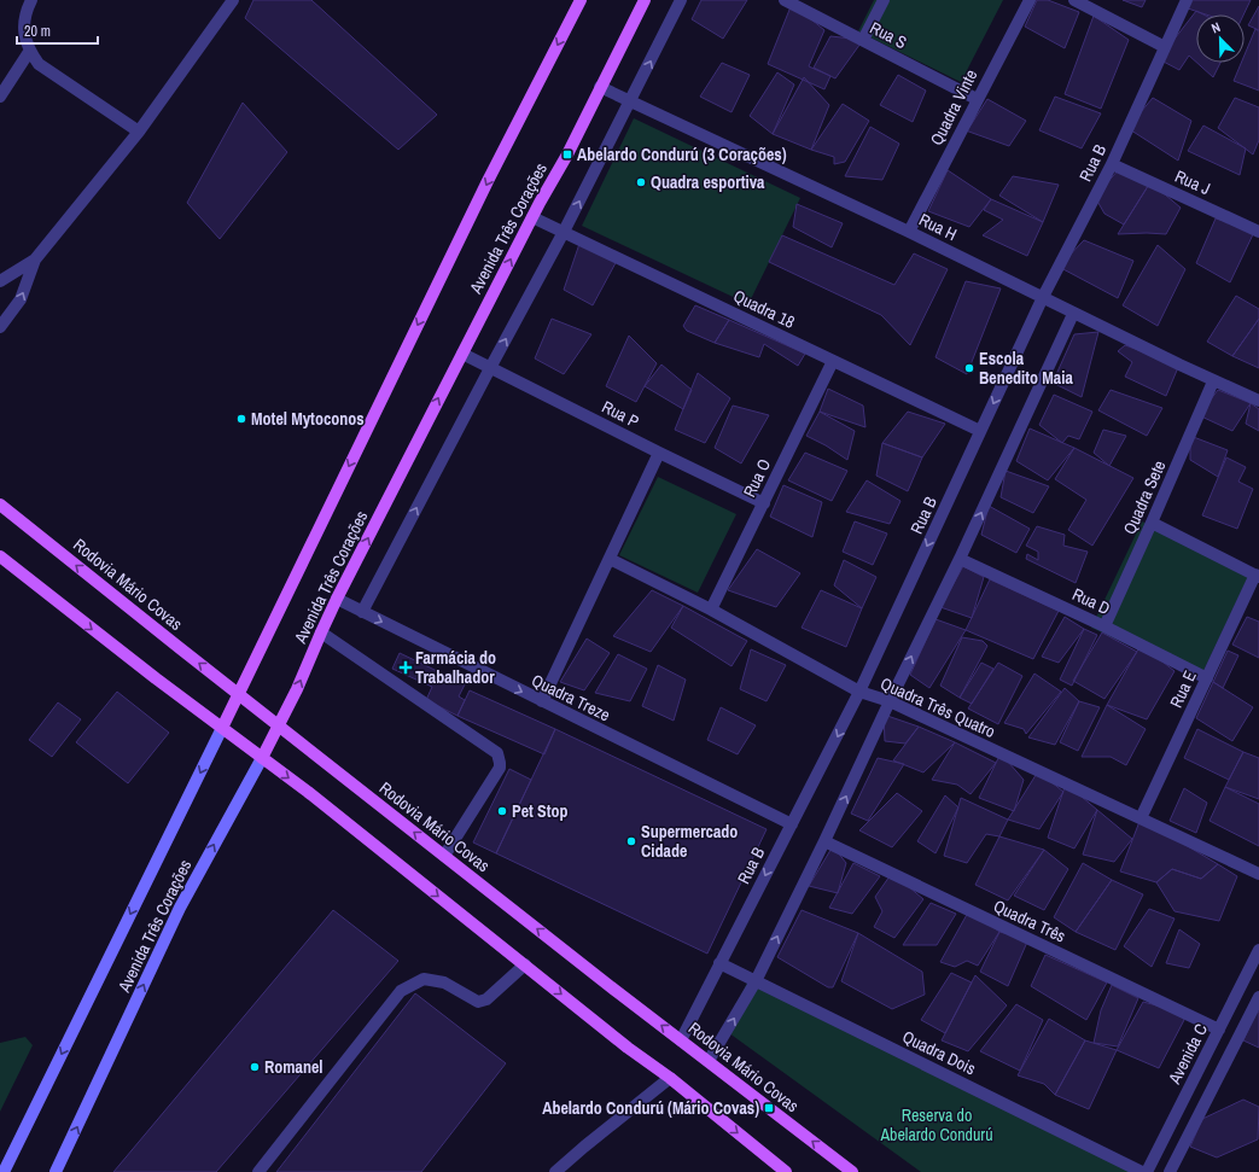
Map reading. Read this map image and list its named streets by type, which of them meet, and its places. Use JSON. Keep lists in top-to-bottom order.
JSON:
{
  "streets": {
    "main road": ["Avenida Três Corações", "Rodovia Mário Covas"],
    "street": [
      "Rua S",
      "Quadra Vinte",
      "Rua B",
      "Rua J",
      "Rua H",
      "Quadra 18",
      "Rua P",
      "Rua O",
      "Quadra Sete",
      "Rua D",
      "Rua E",
      "Quadra Treze",
      "Quadra Três Quatro",
      "Quadra Três",
      "Quadra Dois",
      "Avenida C"
    ]
  },
  "crossings": [
    ["Rua S", "Quadra Vinte"],
    ["Quadra Vinte", "Rua H"],
    ["Rua B", "Rua J"],
    ["Rua B", "Rua H"],
    ["Rua B", "Quadra 18"],
    ["Rua B", "Rodovia Mário Covas"],
    ["Rua B", "Quadra Treze"],
    ["Rua B", "Quadra Três Quatro"],
    ["Rua B", "Quadra Dois"],
    ["Rua H", "Avenida Três Corações"],
    ["Rua H", "Quadra Sete"],
    ["Avenida Três Corações", "Quadra 18"],
    ["Avenida Três Corações", "Rua P"],
    ["Avenida Três Corações", "Rodovia Mário Covas"],
    ["Avenida Três Corações", "Quadra Treze"],
    ["Quadra 18", "Rua O"],
    ["Rua P", "Rua O"],
    ["Rua O", "Quadra Três Quatro"],
    ["Quadra Sete", "Rua D"],
    ["Rua D", "Rua E"],
    ["Rua E", "Quadra Três Quatro"],
    ["Quadra Três", "Avenida C"]
  ],
  "one_way": ["Quadra Treze"],
  "parks": ["Reserva do Abelardo Condurú"],
  "places": {
    "transit": ["Abelardo Condurú (3 Corações)", "Abelardo Condurú (Mário Covas)"],
    "other": [
      "Quadra esportiva",
      "Escola Benedito Maia",
      "Motel Mytoconos",
      "Pet Stop",
      "Supermercado Cidade",
      "Romanel"
    ],
    "health": ["Farmácia do Trabalhador"]
  },
  "scale_bar": "20 m",
  "north": "top left"
}
